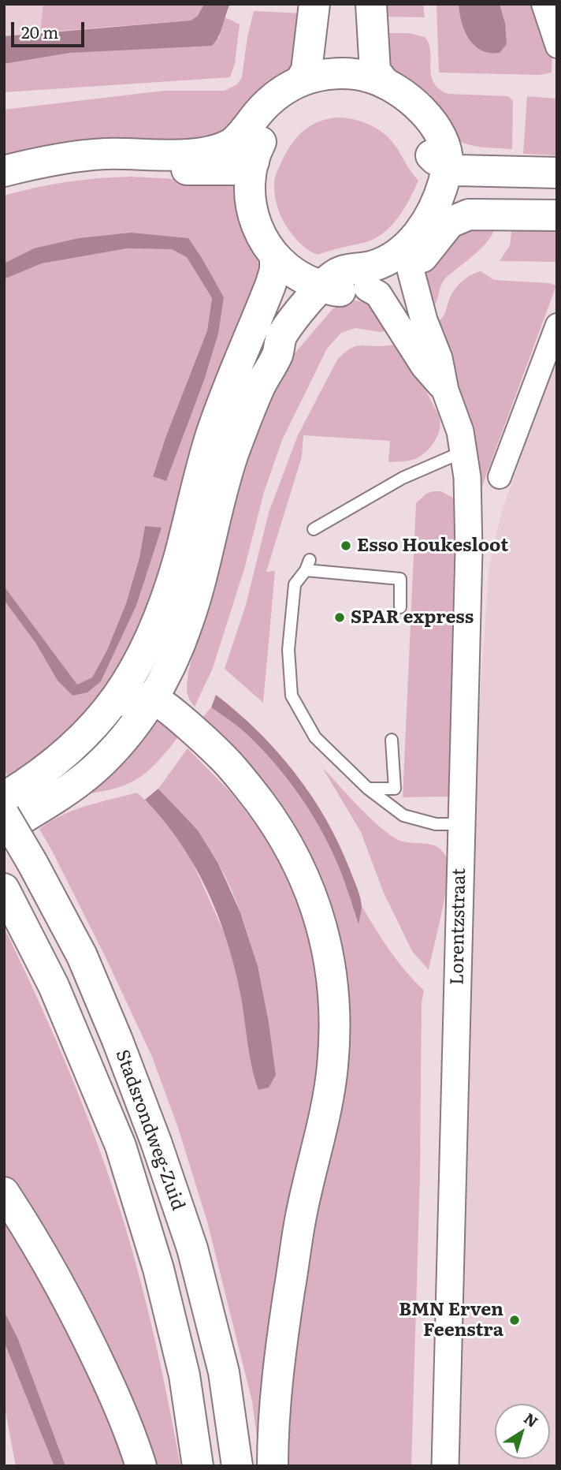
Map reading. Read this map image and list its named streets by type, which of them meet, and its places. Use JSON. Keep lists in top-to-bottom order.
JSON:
{
  "streets": {
    "main road": ["Stadsrondweg-Zuid"],
    "street": ["Lorentzstraat"]
  },
  "places": ["Esso Houkesloot", "SPAR express", "BMN Erven Feenstra"],
  "scale_bar": "20 m",
  "north": "top right"
}
